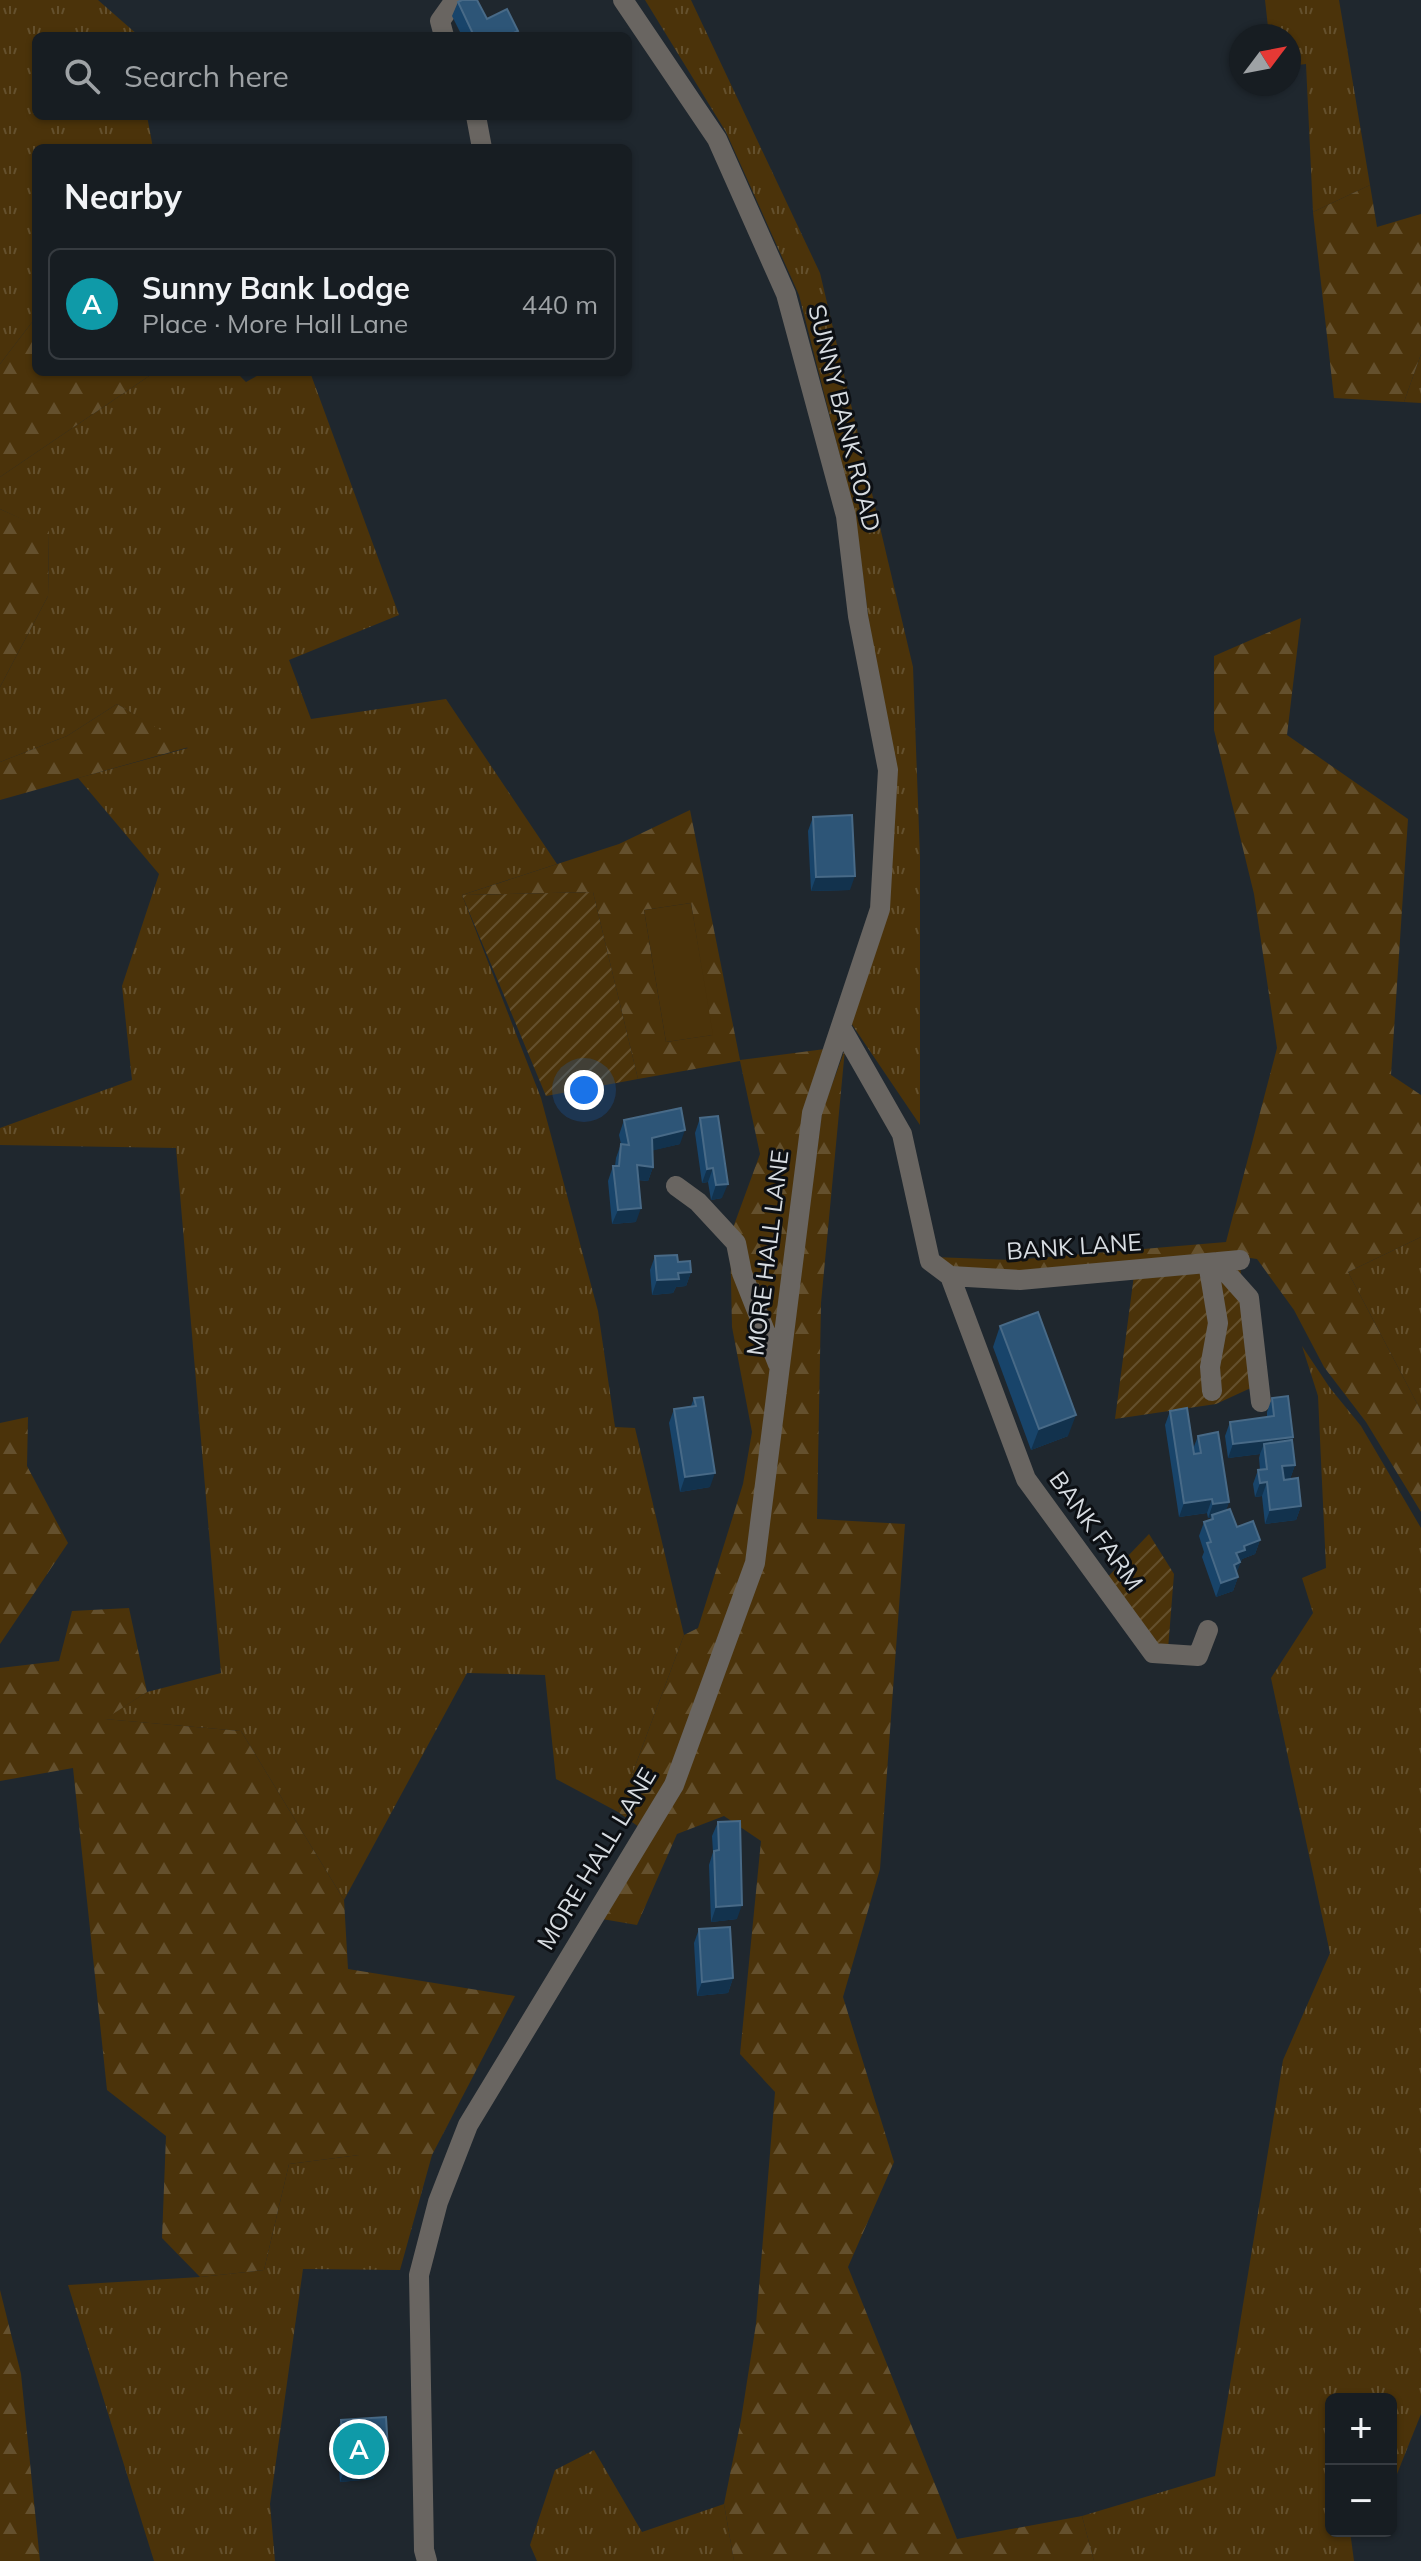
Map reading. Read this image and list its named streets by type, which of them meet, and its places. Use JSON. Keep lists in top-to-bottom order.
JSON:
{
  "streets": {
    "street": [
      "SUNNY BANK ROAD",
      "BANK LANE",
      "MORE HALL LANE",
      "BANK FARM"
    ]
  },
  "crossings": [
    ["SUNNY BANK ROAD", "MORE HALL LANE"],
    ["BANK LANE", "BANK FARM"]
  ],
  "north": "top right",
  "page": {
    "search": "Search here",
    "heading": "Nearby",
    "list": [
      {
        "mark": "A",
        "name": "Sunny Bank Lodge",
        "note": "Place · More Hall Lane",
        "value": "440 m"
      }
    ],
    "map_buttons": ["+", "−"],
    "pins": "A"
  }
}
